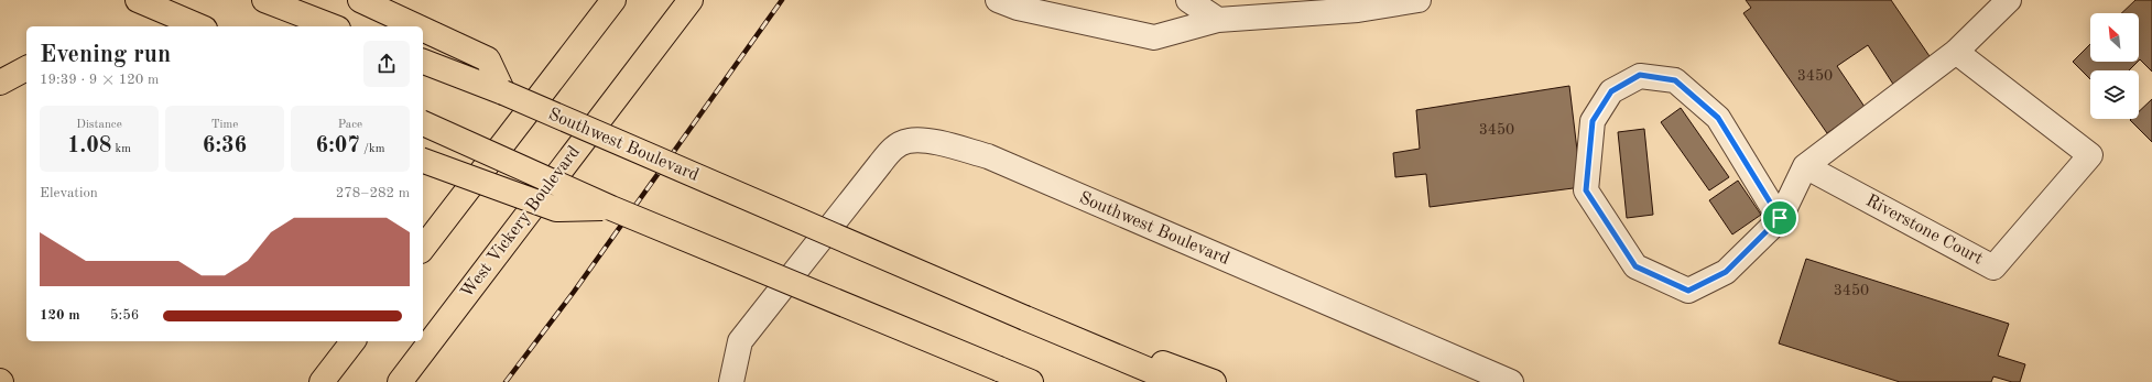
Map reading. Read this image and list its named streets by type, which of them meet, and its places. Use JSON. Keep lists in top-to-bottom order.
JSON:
{
  "streets": {
    "main road": ["Southwest Boulevard", "West Vickery Boulevard"],
    "street": ["Riverstone Court"]
  },
  "house_numbers": ["3450", "3450", "3450"],
  "north": "top left",
  "page": {
    "heading": ["Evening run", "19:39 · 9 × 120 m"],
    "stats": [
      ["Distance", "1.08 km"],
      ["Time", "6:36"],
      ["Pace", "6:07 /km"]
    ],
    "chart": ["Elevation", "278–282 m"],
    "list": [
      {
        "name": "120 m",
        "note": "5:56"
      }
    ]
  }
}
